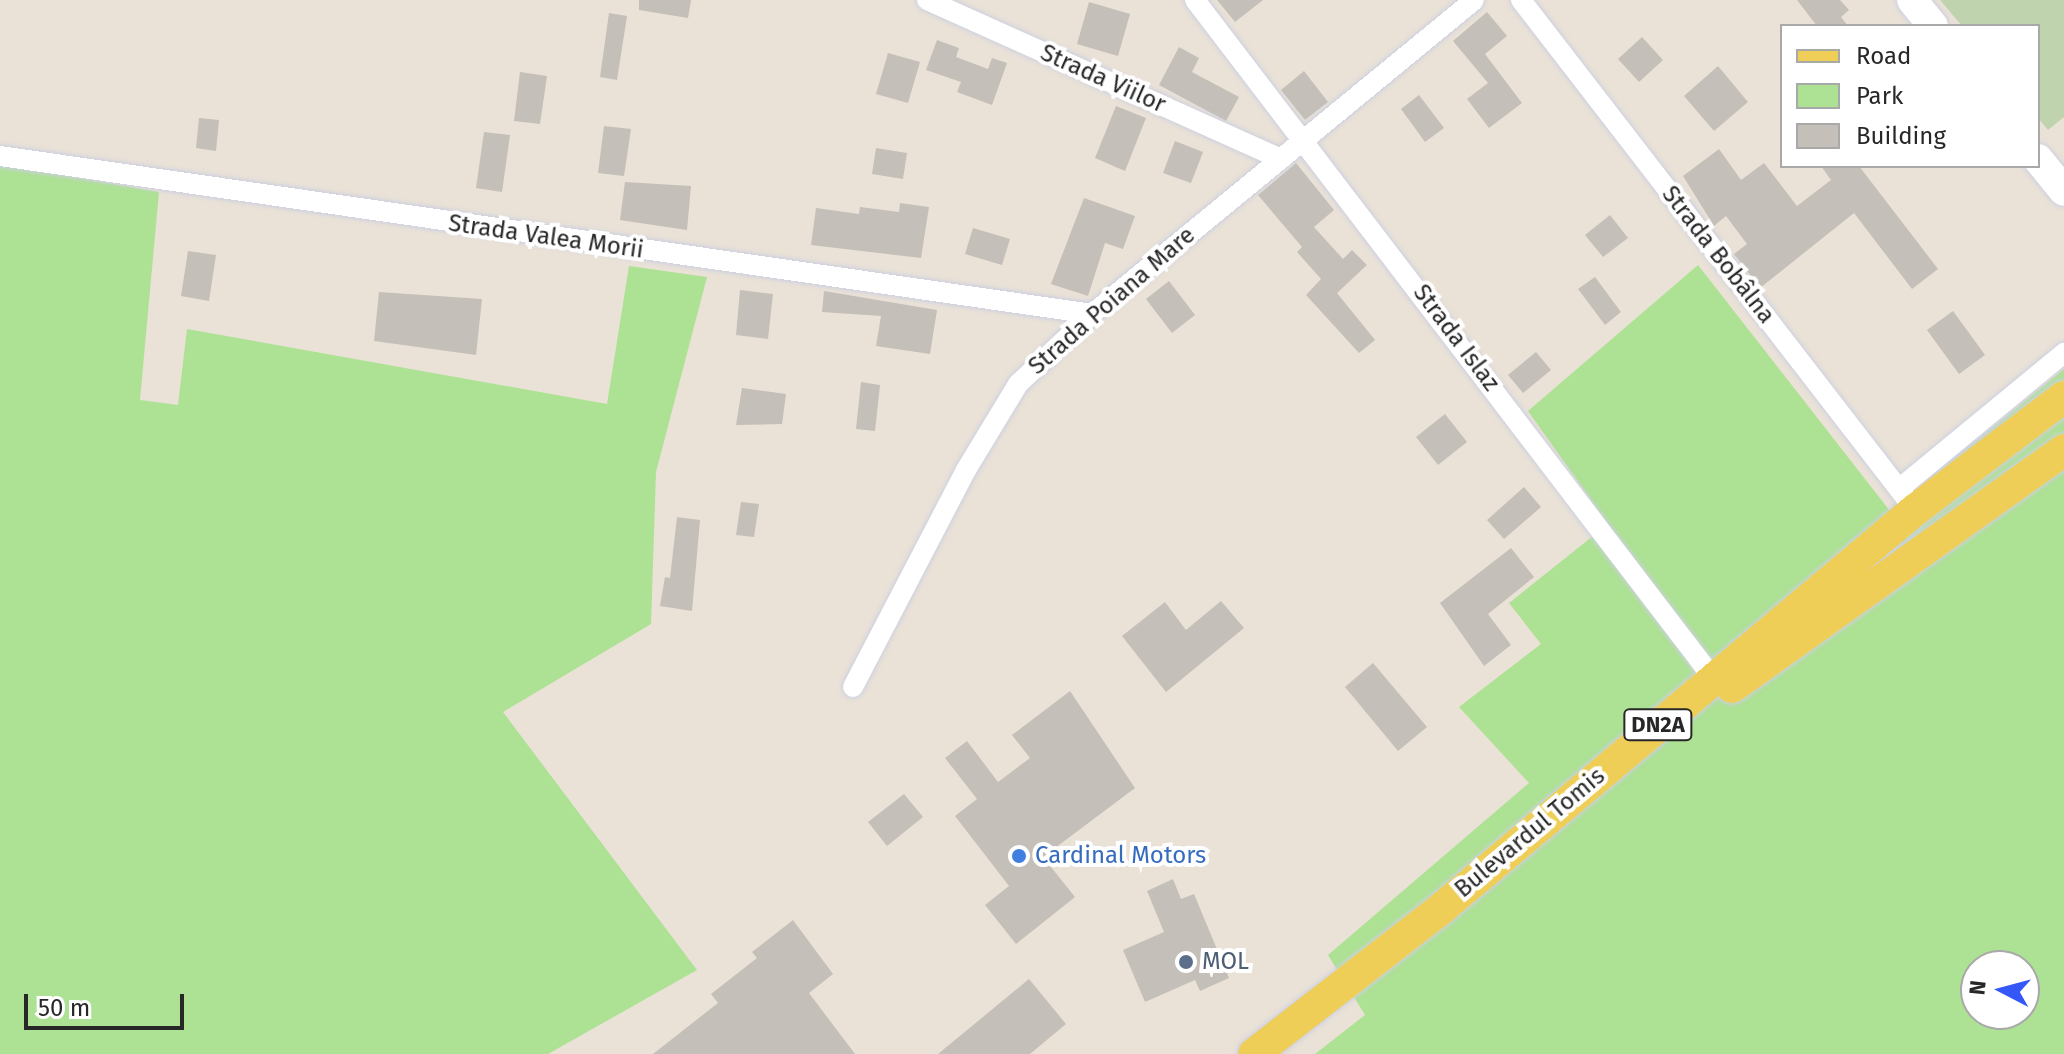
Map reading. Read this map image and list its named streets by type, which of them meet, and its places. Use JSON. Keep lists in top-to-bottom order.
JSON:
{
  "streets": {
    "main road": ["DN2A", "Bulevardul Tomis"],
    "street": [
      "Strada Viilor",
      "Strada Valea Morii",
      "Strada Bobâlna",
      "Strada Poiana Mare",
      "Strada Islaz"
    ]
  },
  "crossings": [
    ["Strada Viilor", "Strada Poiana Mare"],
    ["Strada Valea Morii", "Strada Poiana Mare"],
    ["Strada Bobâlna", "Bulevardul Tomis"],
    ["Strada Poiana Mare", "Strada Islaz"],
    ["Strada Islaz", "Bulevardul Tomis"]
  ],
  "places": ["Cardinal Motors", "MOL"],
  "legend": ["Road", "Park", "Building"],
  "scale_bar": "50 m",
  "north": "left"
}
